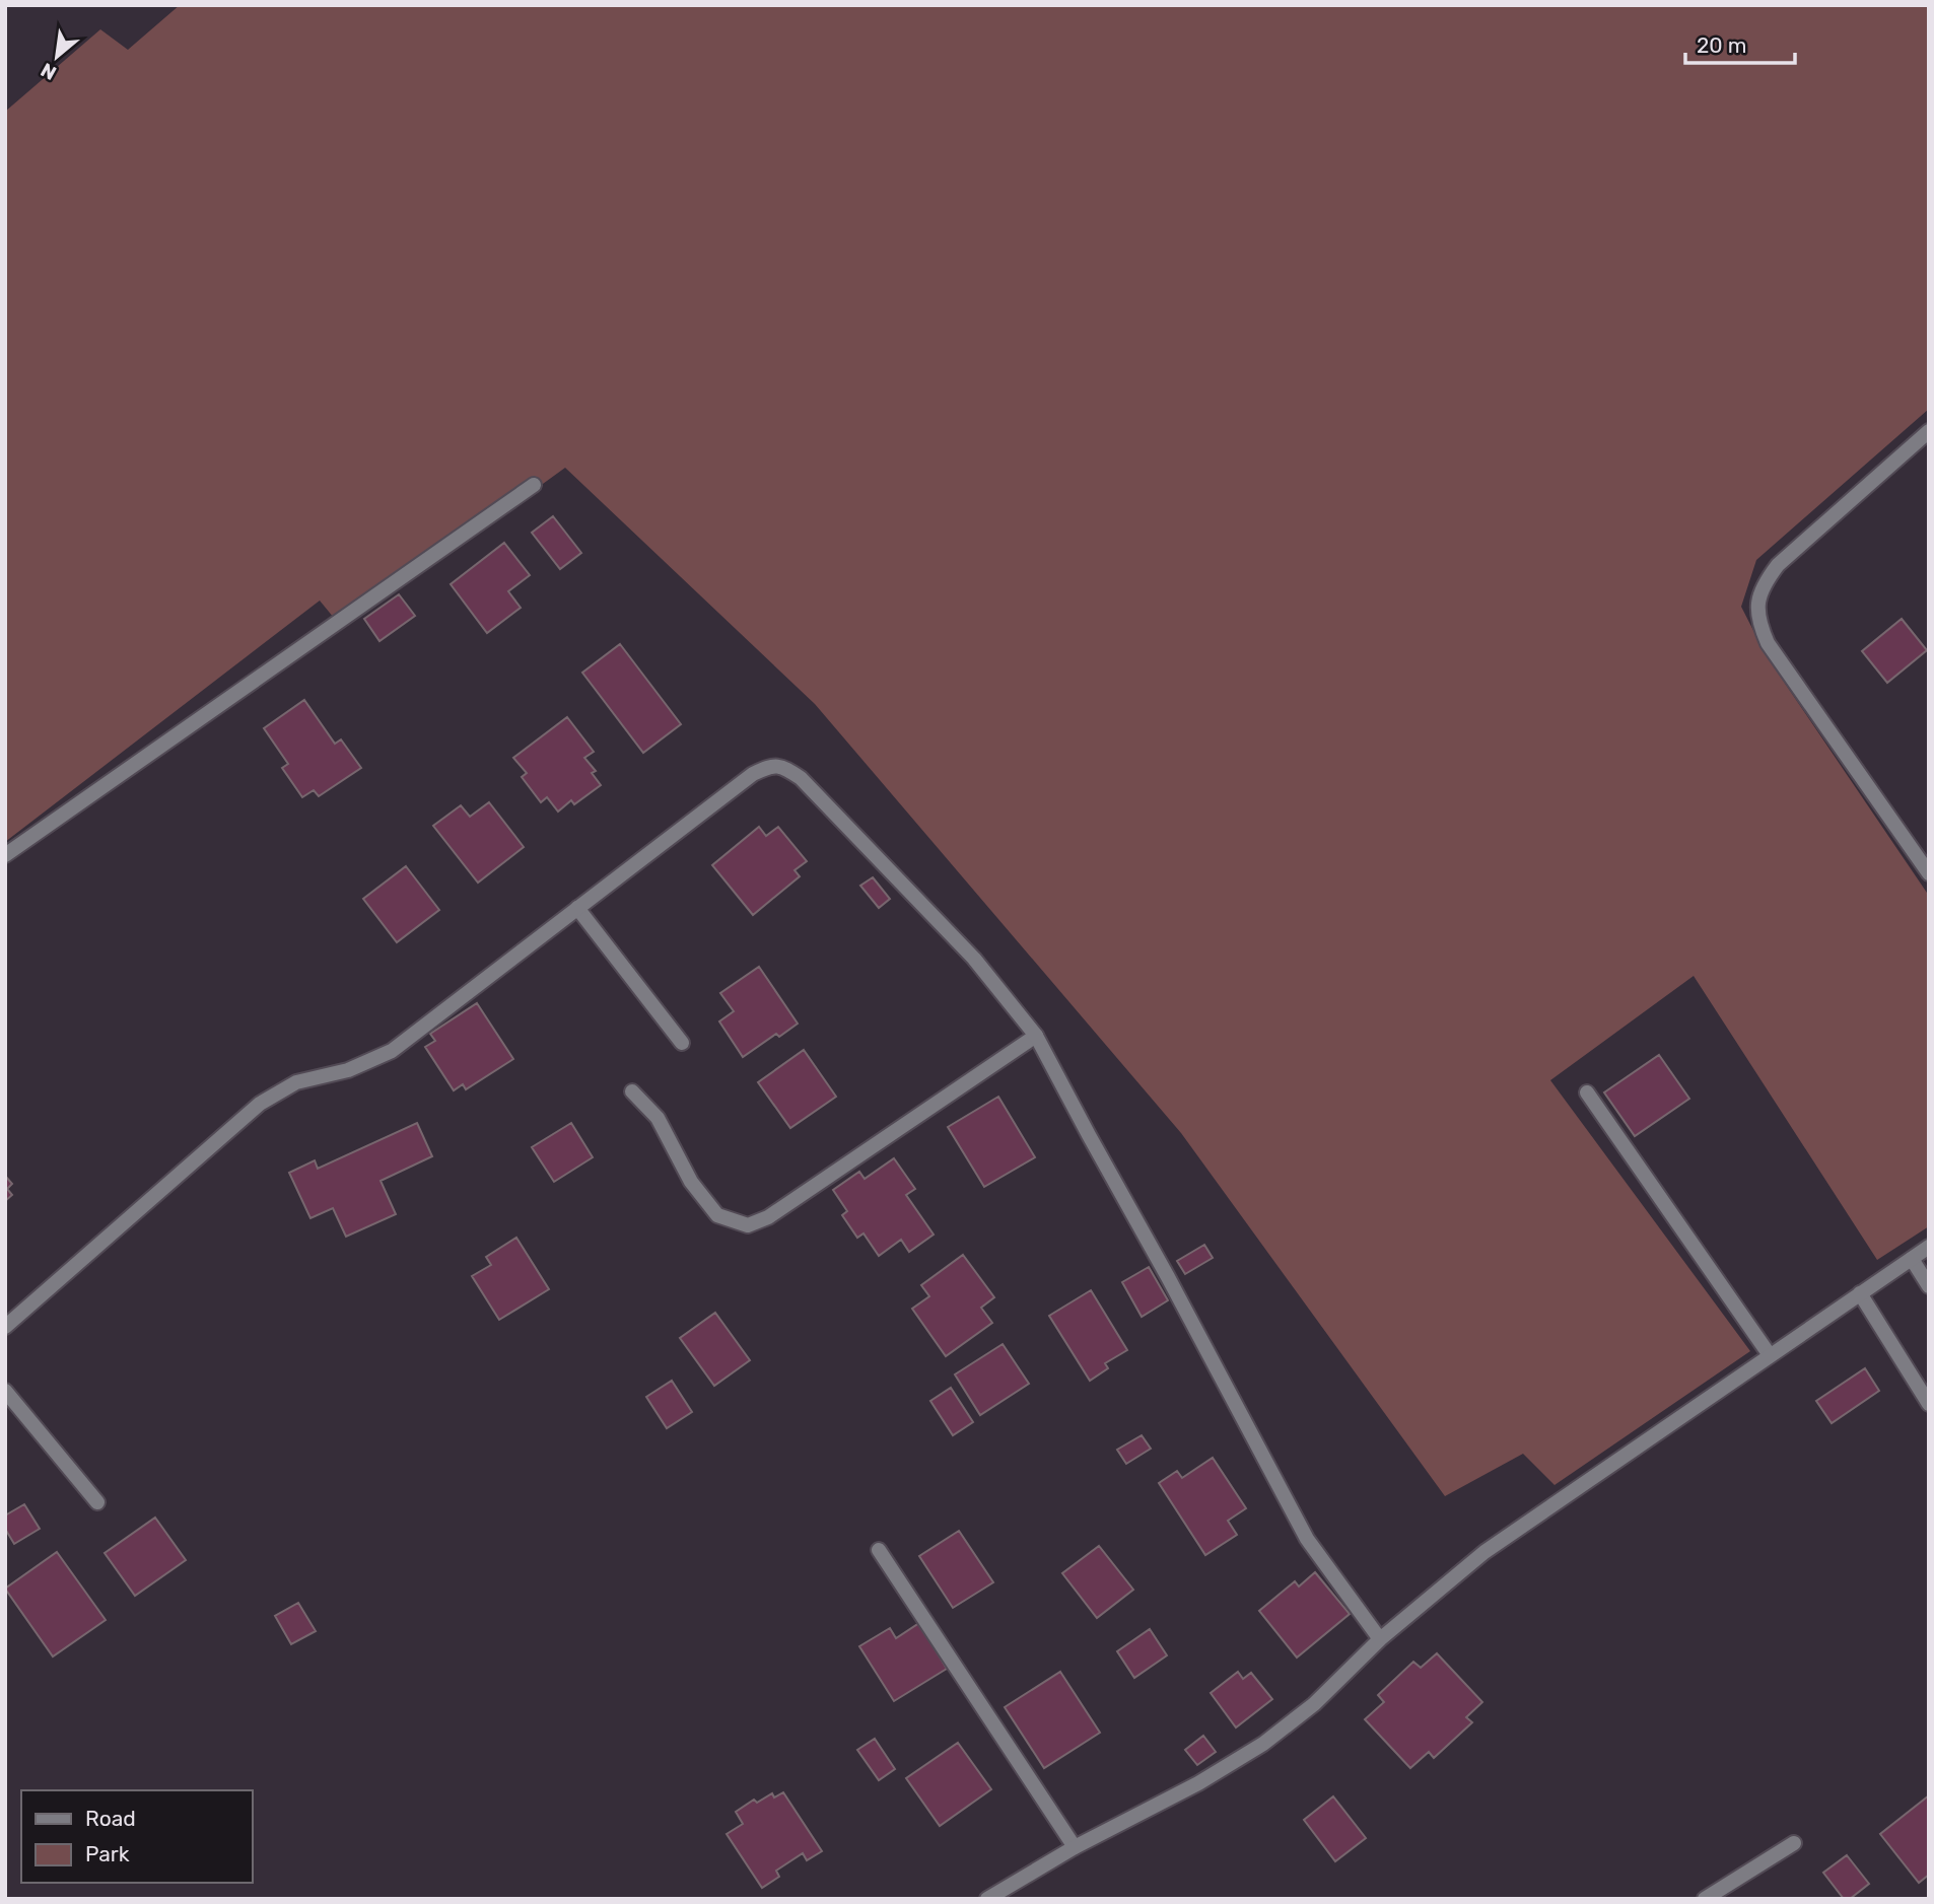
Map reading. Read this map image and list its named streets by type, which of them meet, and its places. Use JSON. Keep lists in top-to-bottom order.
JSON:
{
  "legend": ["Road", "Park"],
  "scale_bar": "20 m",
  "north": "bottom left"
}
